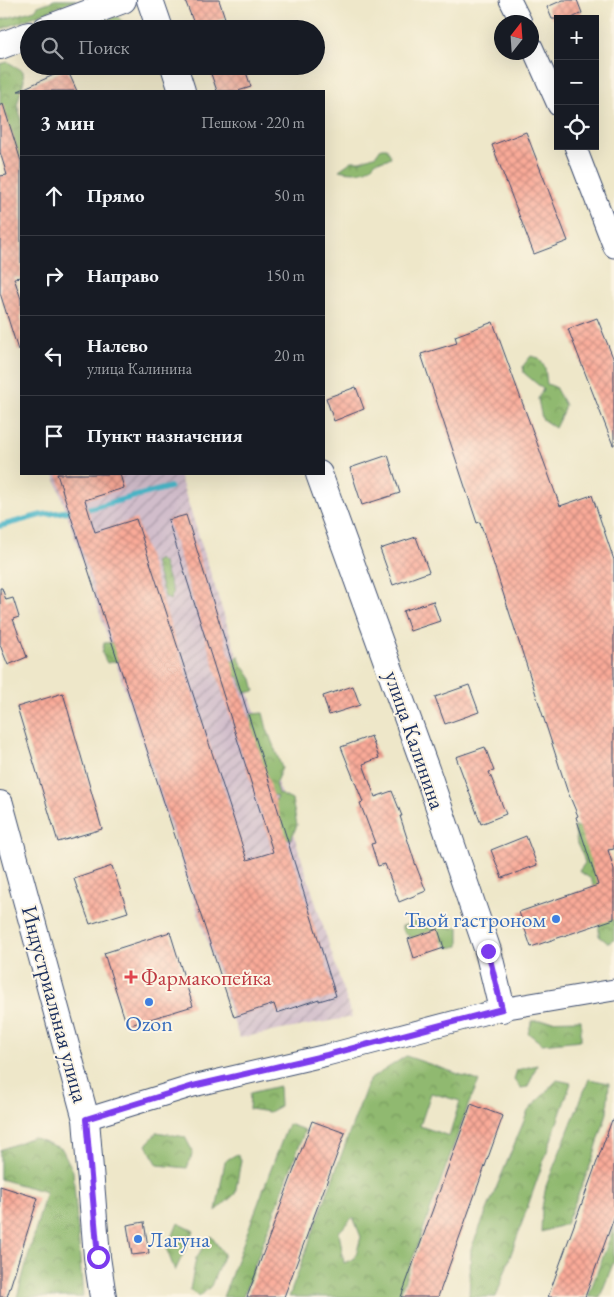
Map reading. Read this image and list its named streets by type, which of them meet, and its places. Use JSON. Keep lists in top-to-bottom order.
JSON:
{
  "streets": {
    "street": ["улица Калинина", "Индустриальная улица"]
  },
  "places": {
    "other": ["Твой гастроном", "Ozon", "Лагуна"],
    "health": ["Фармакопейка"]
  },
  "north": "top",
  "page": {
    "map_buttons": ["+", "−"],
    "search": "Поиск",
    "heading": ["3 мин", "Пешком · 220 m"],
    "list": [
      ["Прямо", "50 m"],
      ["Направо", "150 m"],
      ["Налево", "улица Калинина", "20 m"],
      "Пункт назначения"
    ]
  }
}
